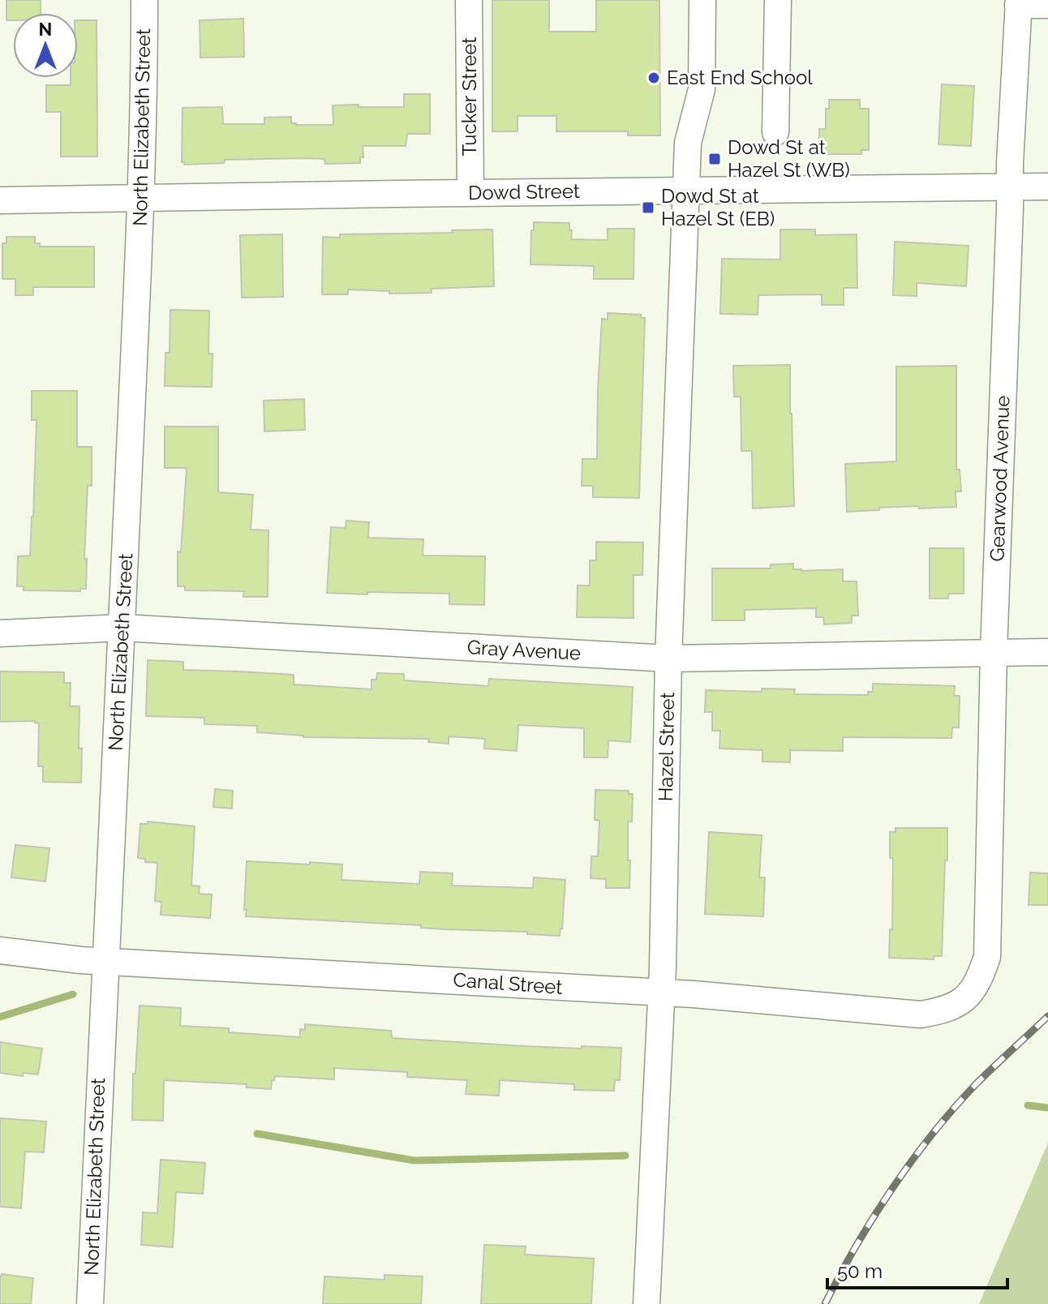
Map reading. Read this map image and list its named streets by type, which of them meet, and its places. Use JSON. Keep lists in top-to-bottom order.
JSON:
{
  "streets": {
    "street": [
      "Tucker Street",
      "North Elizabeth Street",
      "Dowd Street",
      "Gearwood Avenue",
      "Gray Avenue",
      "Hazel Street",
      "Canal Street"
    ]
  },
  "crossings": [
    ["Tucker Street", "Dowd Street"],
    ["North Elizabeth Street", "Dowd Street"],
    ["North Elizabeth Street", "Gray Avenue"],
    ["North Elizabeth Street", "Canal Street"],
    ["Dowd Street", "Gearwood Avenue"],
    ["Dowd Street", "Hazel Street"],
    ["Gearwood Avenue", "Gray Avenue"],
    ["Gearwood Avenue", "Canal Street"],
    ["Gray Avenue", "Hazel Street"],
    ["Hazel Street", "Canal Street"]
  ],
  "places": {
    "other": ["East End School"],
    "transit": ["Dowd St at Hazel St (WB)", "Dowd St at Hazel St (EB)"]
  },
  "scale_bar": "50 m",
  "north": "top"
}
